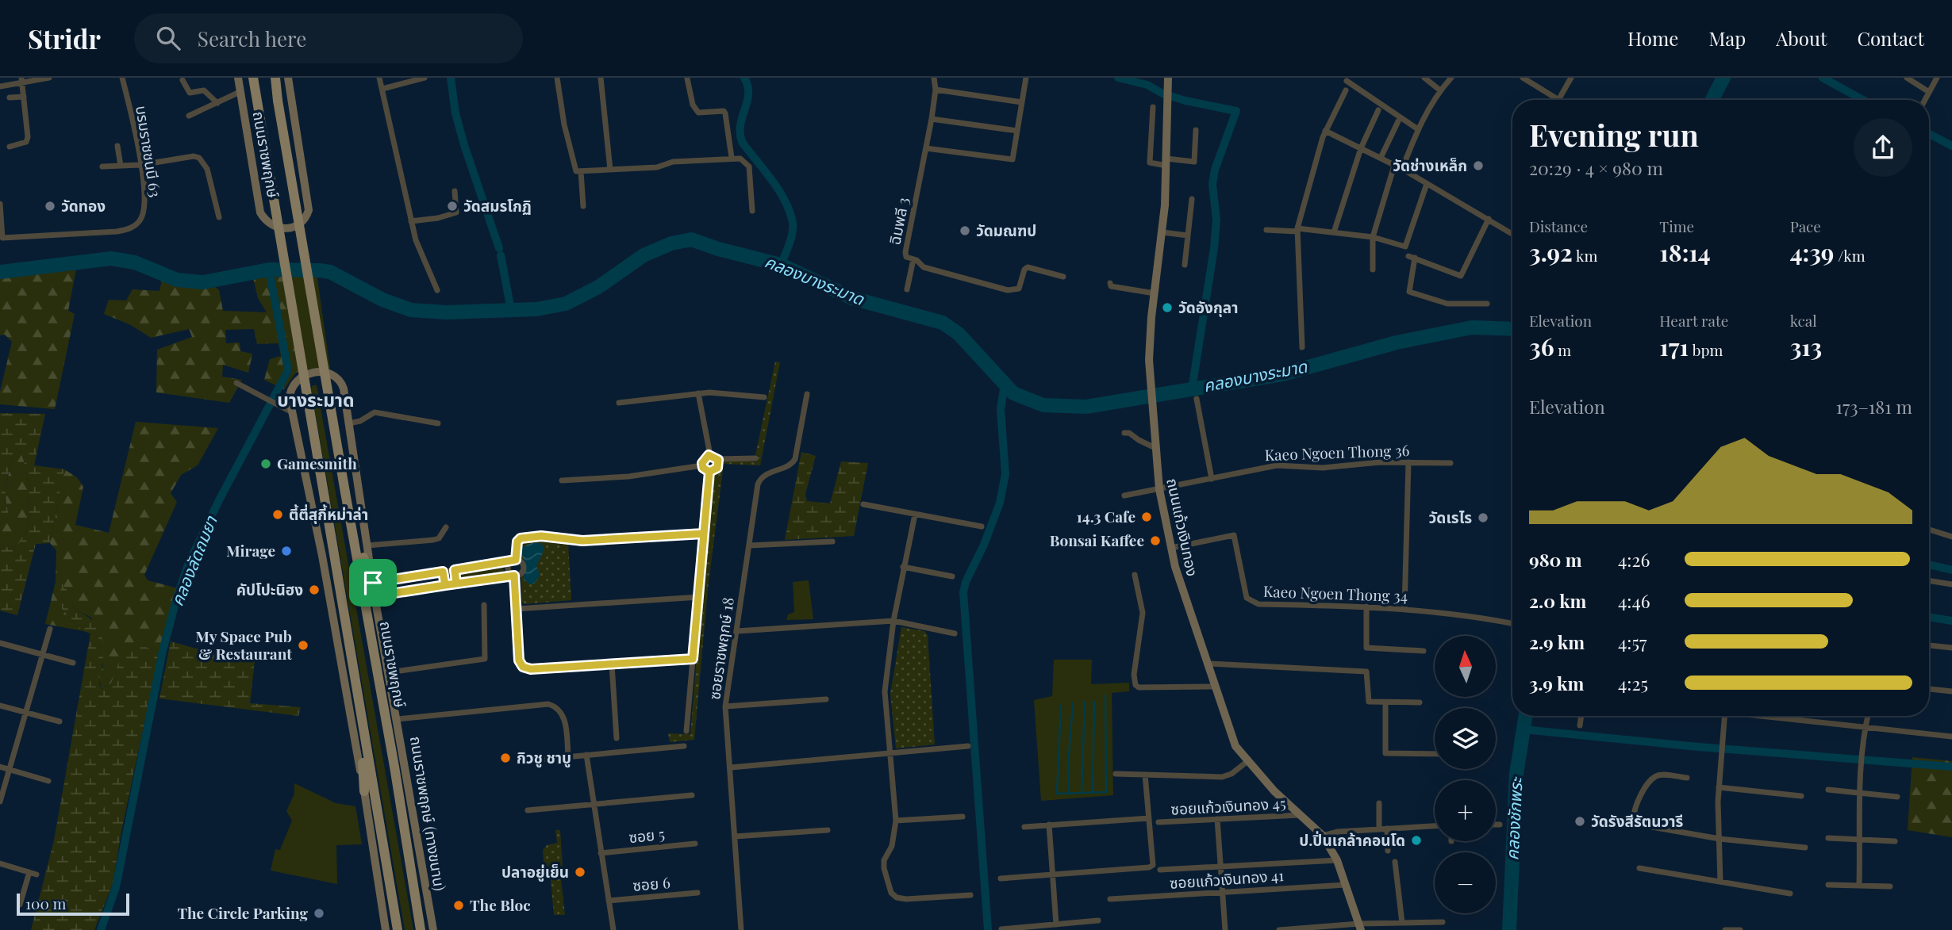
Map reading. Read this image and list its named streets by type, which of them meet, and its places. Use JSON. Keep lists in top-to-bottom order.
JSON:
{
  "streets": {
    "main road": ["ถนนราชพฤกษ์", "ถนนแก้วเงินทอง", "ถนนราชพฤกษ์ (ทางขนาน)"],
    "street": [
      "บรมราชชนนี 63",
      "ฉิมพลี 3",
      "Kaeo Ngoen Thong 36",
      "Kaeo Ngoen Thong 34",
      "ซอยราชพฤกษ์ 18",
      "ซอยแก้วเงินทอง 45",
      "ซอย 5",
      "ซอยแก้วเงินทอง 41",
      "ซอย 6"
    ]
  },
  "crossings": [
    ["Kaeo Ngoen Thong 36", "ถนนแก้วเงินทอง"],
    ["ถนนแก้วเงินทอง", "Kaeo Ngoen Thong 34"],
    ["ถนนแก้วเงินทอง", "ซอยแก้วเงินทอง 45"],
    ["ถนนแก้วเงินทอง", "ซอยแก้วเงินทอง 41"]
  ],
  "districts": ["บางระมาด"],
  "water": ["คลองบางระมาด", "คลองลัดถมยา", "คลองชักพระ"],
  "places": [
    "วัดช่างเหล็ก",
    "วัดทอง",
    "วัดสมรโกฏิ",
    "วัดมณฑป",
    "วัดอังกุลา",
    "Gamesmith",
    "ตี้ตี่สุกี้หม่าล่า",
    "14.3 Cafe",
    "วัดเรไร",
    "Bonsai Kaffee",
    "Mirage",
    "คัปโปะนิฮง",
    "My Space Pub & Restaurant",
    "กิวชู ชาบู",
    "วัดรังสีรัตนวารี",
    "ป.ปิ่นเกล้าคอนโด",
    "ปลาอยู่เย็น",
    "The Bloc",
    "The Circle Parking"
  ],
  "scale_bar": "100 m",
  "north": "top",
  "page": {
    "header": "Stridr",
    "search": "Search here",
    "nav": [
      "Home",
      "Map",
      "About",
      "Contact"
    ],
    "heading": ["Evening run", "20:29 · 4 × 980 m"],
    "stats": [
      ["Distance", "3.92 km"],
      ["Time", "18:14"],
      ["Pace", "4:39 /km"],
      ["Elevation", "36 m"],
      ["Heart rate", "171 bpm"],
      ["kcal", "313"]
    ],
    "chart": ["Elevation", "173–181 m"],
    "list": [
      {
        "name": "980 m",
        "note": "4:26"
      },
      {
        "name": "2.0 km",
        "note": "4:46"
      },
      {
        "name": "2.9 km",
        "note": "4:57"
      },
      {
        "name": "3.9 km",
        "note": "4:25"
      }
    ],
    "map_buttons": ["+", "−"],
    "scale": "100 m"
  }
}
